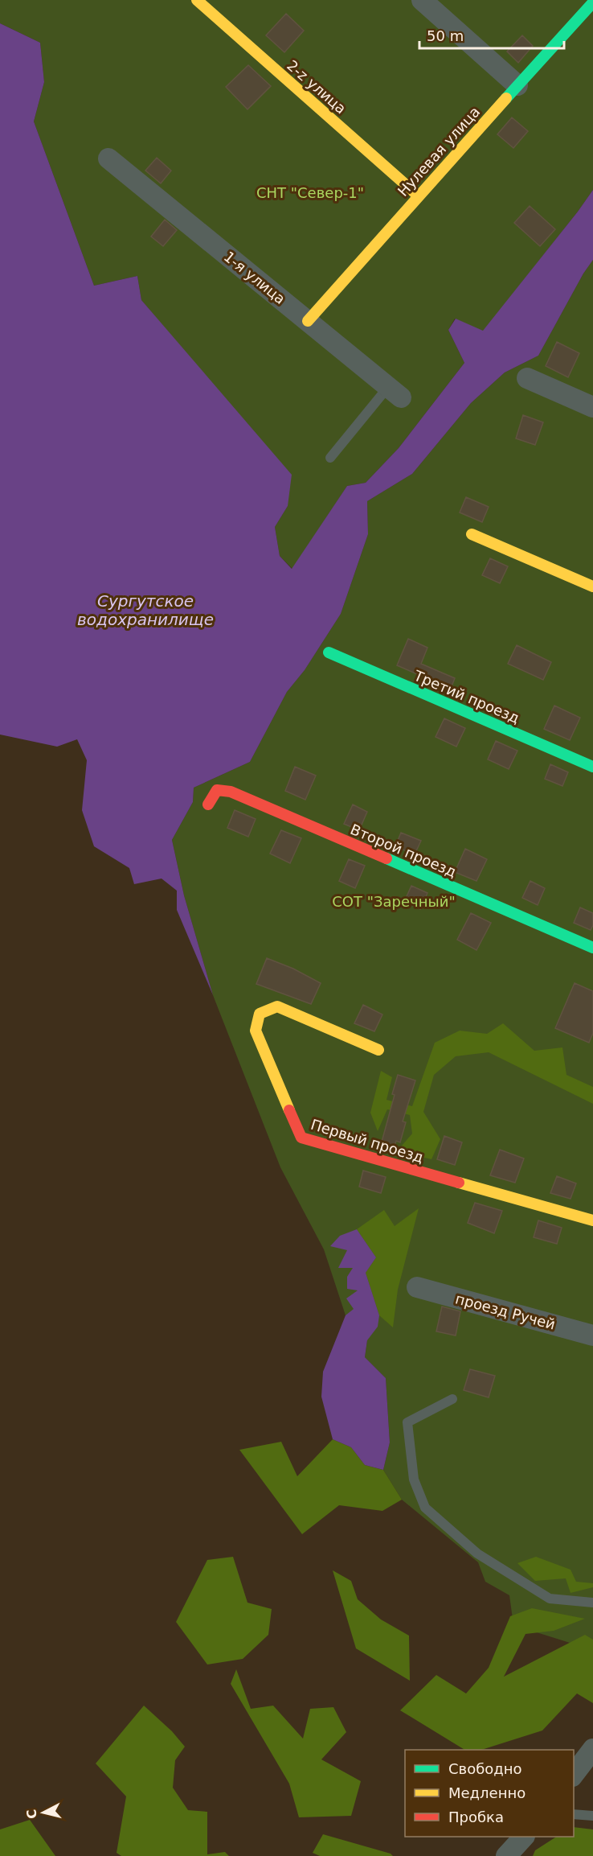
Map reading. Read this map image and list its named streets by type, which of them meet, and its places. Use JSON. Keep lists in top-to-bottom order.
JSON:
{
  "streets": {
    "street": [
      "2-z улица",
      "Нулевая улица",
      "1-я улица",
      "Третий проезд",
      "Второй проезд",
      "Первый проезд",
      "проезд Ручей"
    ]
  },
  "crossings": [
    ["2-z улица", "Нулевая улица"],
    ["Нулевая улица", "1-я улица"]
  ],
  "water": ["Сургутское водохранилище"],
  "parks": ["СНТ \"Север-1\"", "СОТ \"Заречный\""],
  "legend": ["Свободно", "Медленно", "Пробка"],
  "scale_bar": "50 m",
  "north": "left"
}
